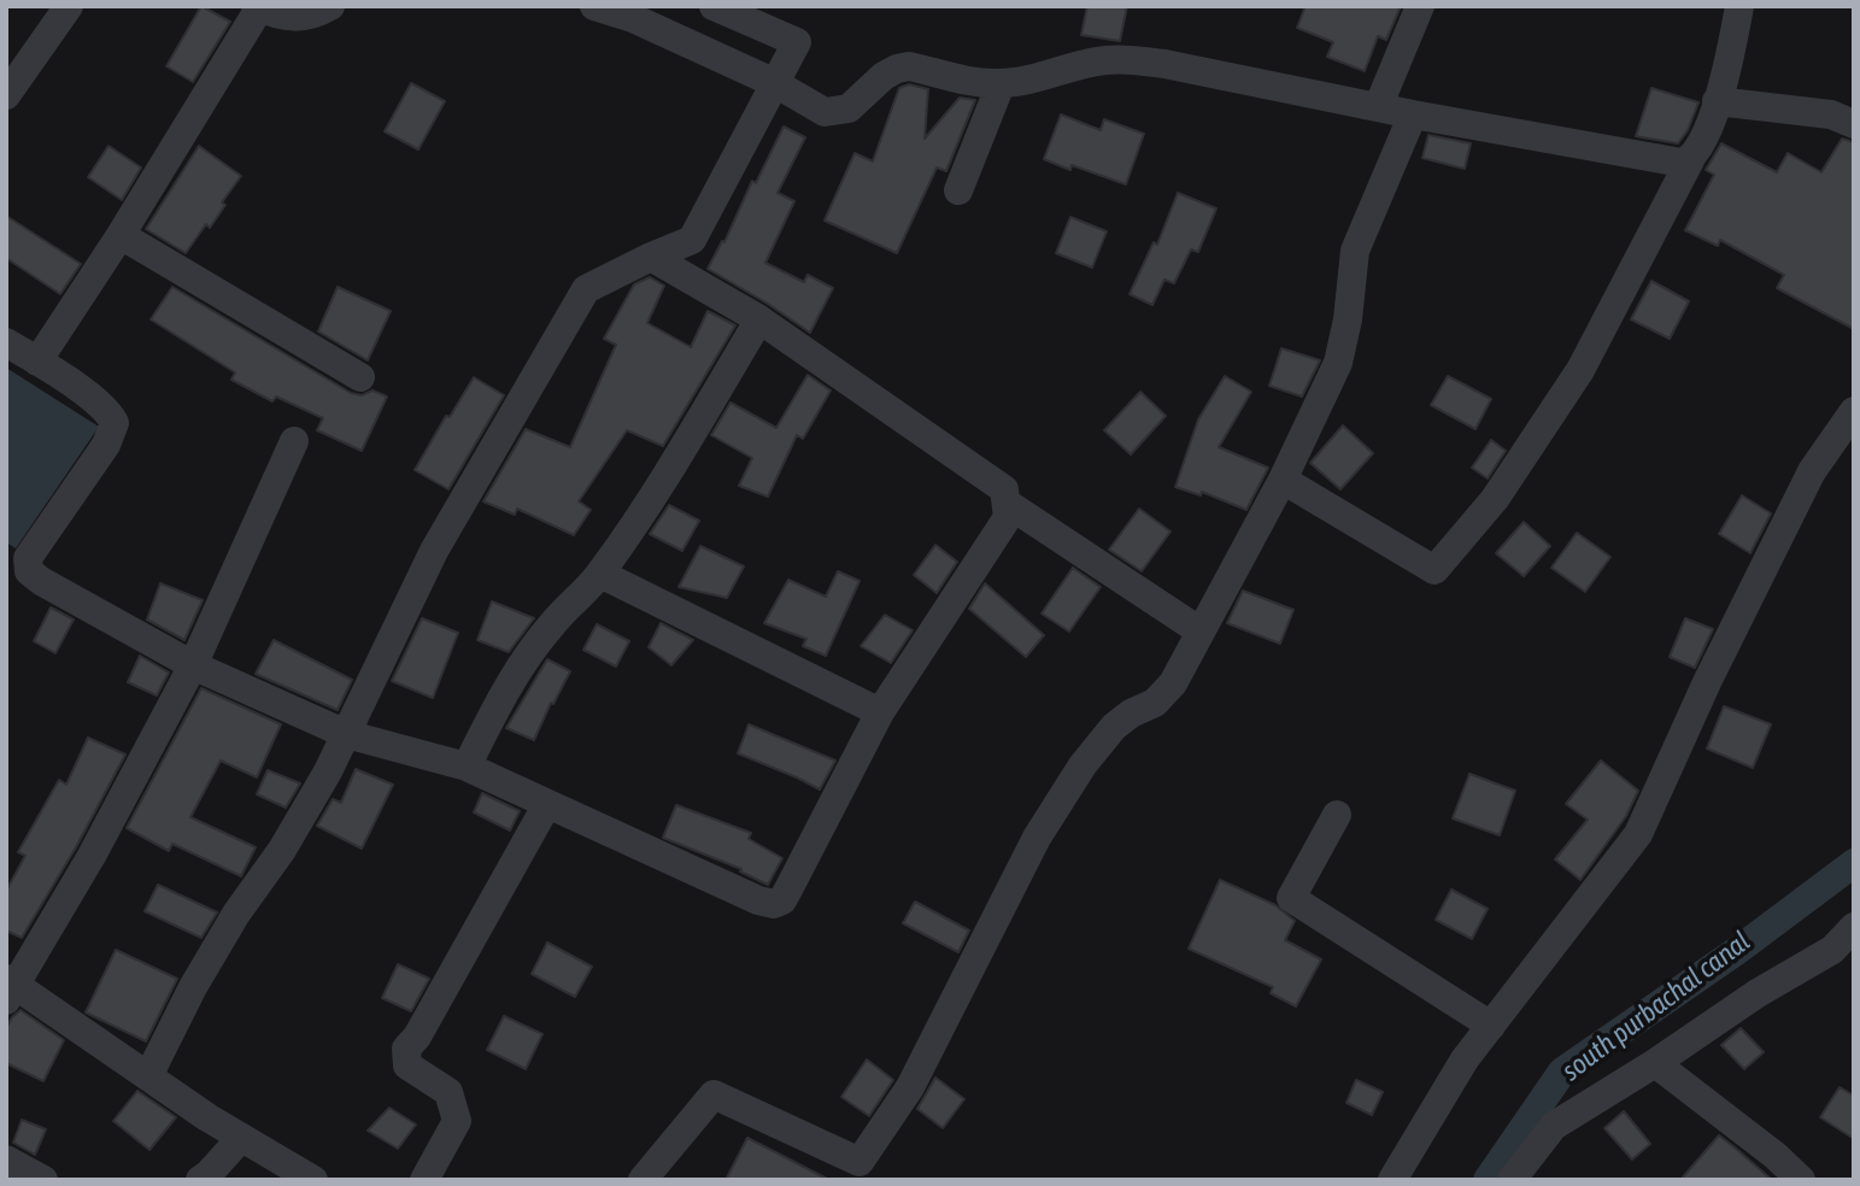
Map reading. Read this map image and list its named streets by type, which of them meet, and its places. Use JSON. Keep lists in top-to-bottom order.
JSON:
{
  "water": ["south purbachal canal"]
}
